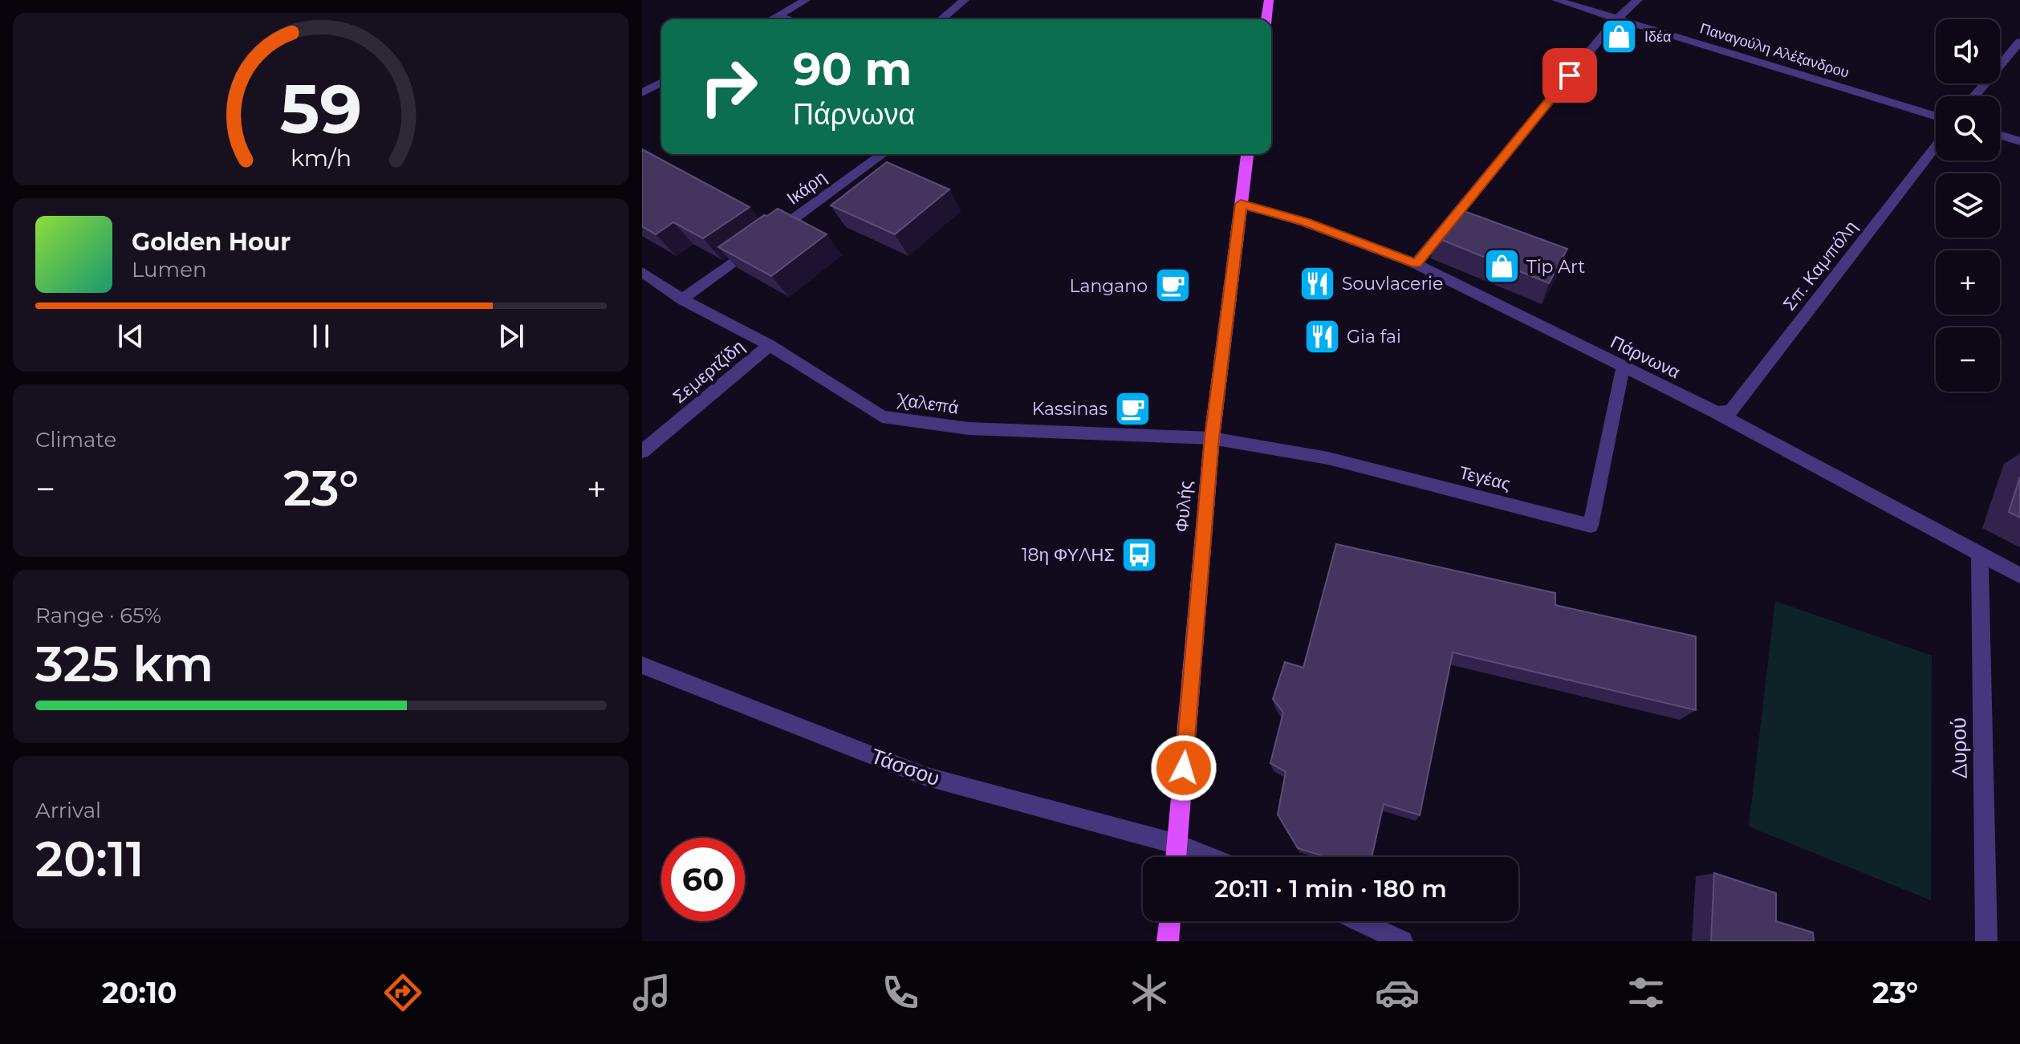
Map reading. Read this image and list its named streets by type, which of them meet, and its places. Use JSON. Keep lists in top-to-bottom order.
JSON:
{
  "streets": {
    "main road": ["Φυλής"],
    "street": [
      "Παναγούλη Αλέξανδρου",
      "Ικάρη",
      "Σπ. Καμπόλη",
      "Πάρνωνα",
      "Σεμερτζίδη",
      "Χαλεπά",
      "Τεγέας",
      "Δυρού",
      "Τάσσου"
    ]
  },
  "crossings": [
    ["Ικάρη", "Χαλεπά"],
    ["Σπ. Καμπόλη", "Πάρνωνα"],
    ["Πάρνωνα", "Τεγέας"],
    ["Πάρνωνα", "Φυλής"],
    ["Πάρνωνα", "Δυρού"],
    ["Σεμερτζίδη", "Χαλεπά"],
    ["Χαλεπά", "Τεγέας"],
    ["Χαλεπά", "Φυλής"],
    ["Τεγέας", "Φυλής"],
    ["Φυλής", "Τάσσου"]
  ],
  "places": {
    "shop": ["Ιδέα", "Tip Art"],
    "restaurant": ["Souvlacerie", "Gia fai"],
    "cafe": ["Langano", "Kassinas"],
    "bus stop": ["18η ΦΥΛΗΣ"]
  },
  "page": {
    "map_buttons": ["+", "−"],
    "turn": ["90 m", "Πάρνωνα"],
    "song": ["Golden Hour", "Lumen"],
    "tile": [
      "Climate",
      ["Range · 65%", "325 km"],
      ["Arrival", "20:11"]
    ],
    "heat": ["−", "23°", "+"],
    "limit": "60",
    "trip": "20:11 · 1 min · 180 m",
    "tabs": ["20:10", "23°"],
    "gauge": ["59", "km/h"]
  }
}
